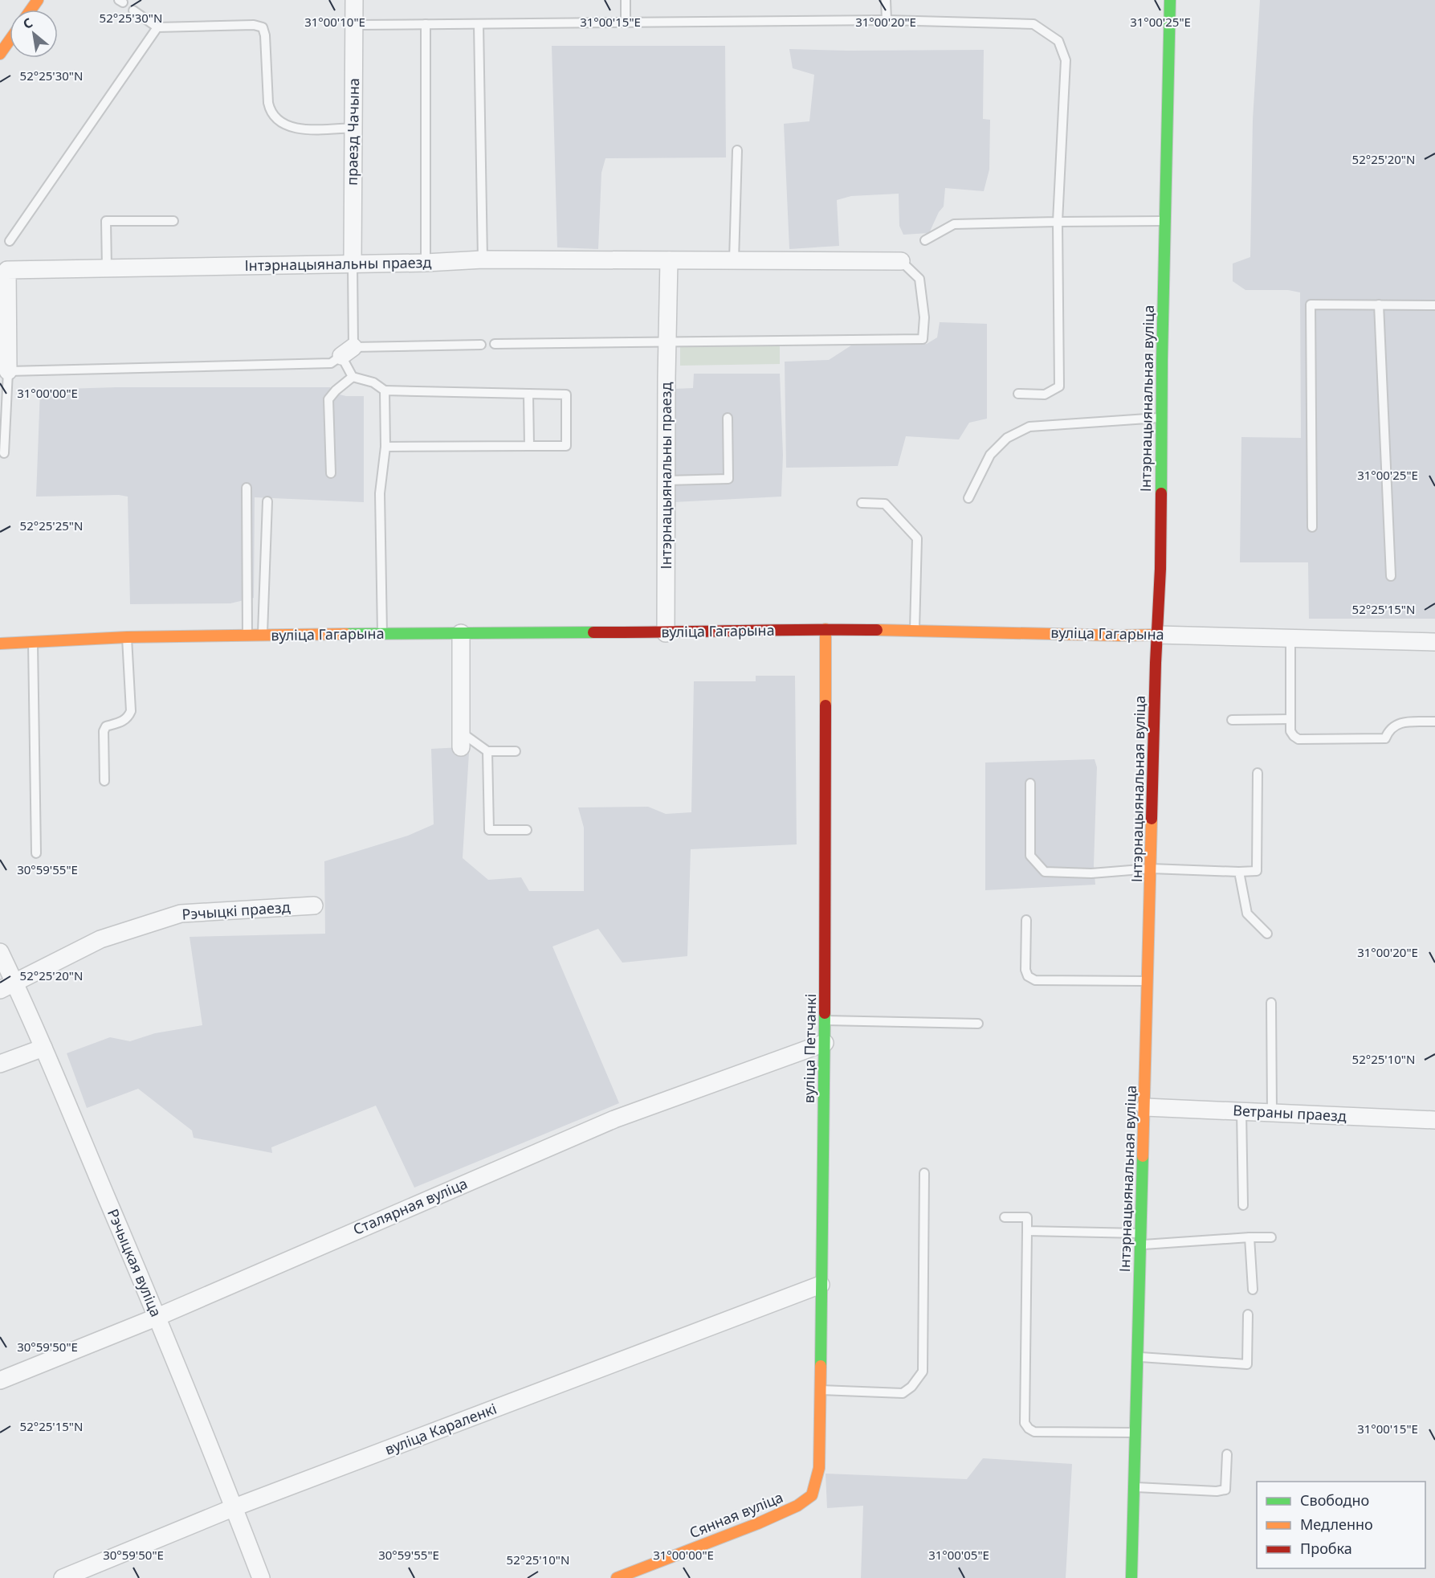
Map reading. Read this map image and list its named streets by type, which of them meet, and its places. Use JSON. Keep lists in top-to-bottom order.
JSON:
{
  "streets": {
    "street": [
      "праезд Чачына",
      "Інтэрнацыянальны праезд",
      "Інтэрнацыянальная вуліца",
      "вуліца Гагарына",
      "Рэчыцкі праезд",
      "вуліца Петчанкі",
      "Ветраны праезд",
      "Сталярная вуліца",
      "Рэчыцкая вуліца",
      "вуліца Караленкі",
      "Сянная вуліца"
    ]
  },
  "crossings": [
    ["праезд Чачына", "Інтэрнацыянальны праезд"],
    ["Інтэрнацыянальны праезд", "вуліца Гагарына"],
    ["Інтэрнацыянальная вуліца", "вуліца Гагарына"],
    ["Інтэрнацыянальная вуліца", "Ветраны праезд"],
    ["вуліца Гагарына", "вуліца Петчанкі"],
    ["Рэчыцкі праезд", "Рэчыцкая вуліца"],
    ["вуліца Петчанкі", "Сталярная вуліца"],
    ["вуліца Петчанкі", "вуліца Караленкі"],
    ["вуліца Петчанкі", "Сянная вуліца"],
    ["Сталярная вуліца", "Рэчыцкая вуліца"],
    ["Рэчыцкая вуліца", "вуліца Караленкі"]
  ],
  "legend": ["Свободно", "Медленно", "Пробка"],
  "north": "top left",
  "coordinates": [
    "52°25'30\"N",
    "31°00'15\"E",
    "31°00'25\"E",
    "31°00'10\"E",
    "31°00'20\"E",
    "52°25'20\"N",
    "31°00'00\"E",
    "52°25'25\"N",
    "52°25'15\"N",
    "30°59'55\"E",
    "52°25'10\"N",
    "30°59'50\"E",
    "31°00'05\"E"
  ]
}
